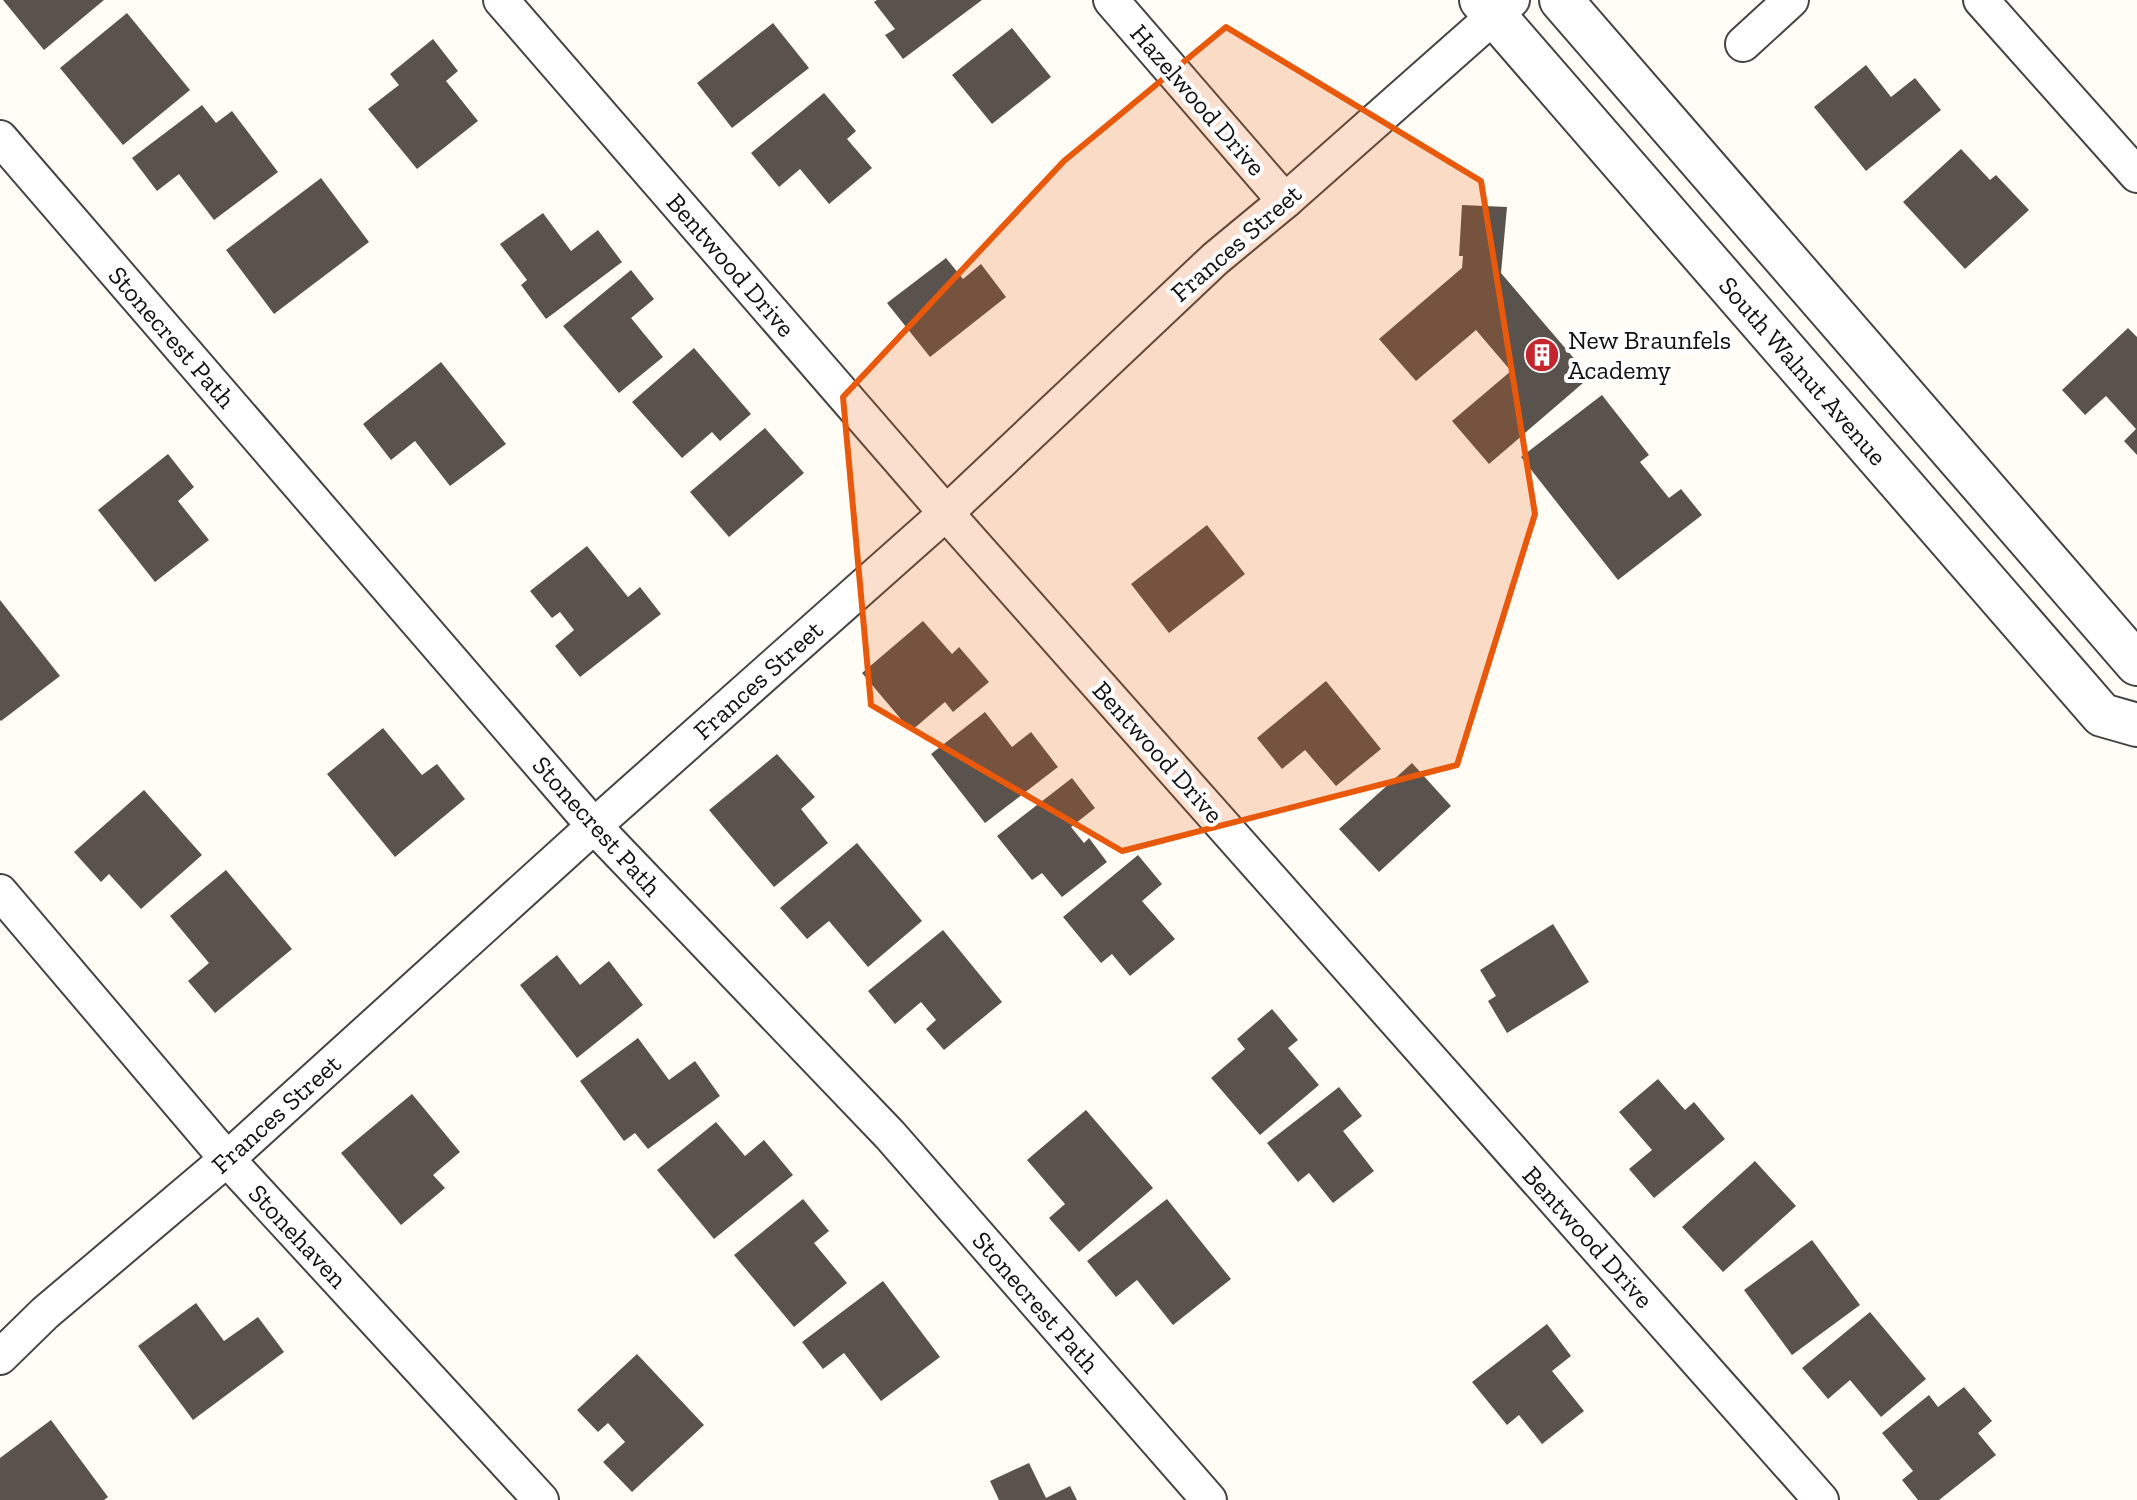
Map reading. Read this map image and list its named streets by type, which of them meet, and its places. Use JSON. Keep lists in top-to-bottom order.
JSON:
{
  "streets": {
    "street": [
      "Hazelwood Drive",
      "Frances Street",
      "Bentwood Drive",
      "Stonecrest Path",
      "South Walnut Avenue",
      "Stonehaven"
    ]
  },
  "crossings": [
    ["Hazelwood Drive", "Frances Street"],
    ["Frances Street", "Bentwood Drive"],
    ["Frances Street", "Stonecrest Path"],
    ["Frances Street", "South Walnut Avenue"],
    ["Frances Street", "Stonehaven"]
  ],
  "places": {
    "building": ["New Braunfels Academy"]
  }
}
